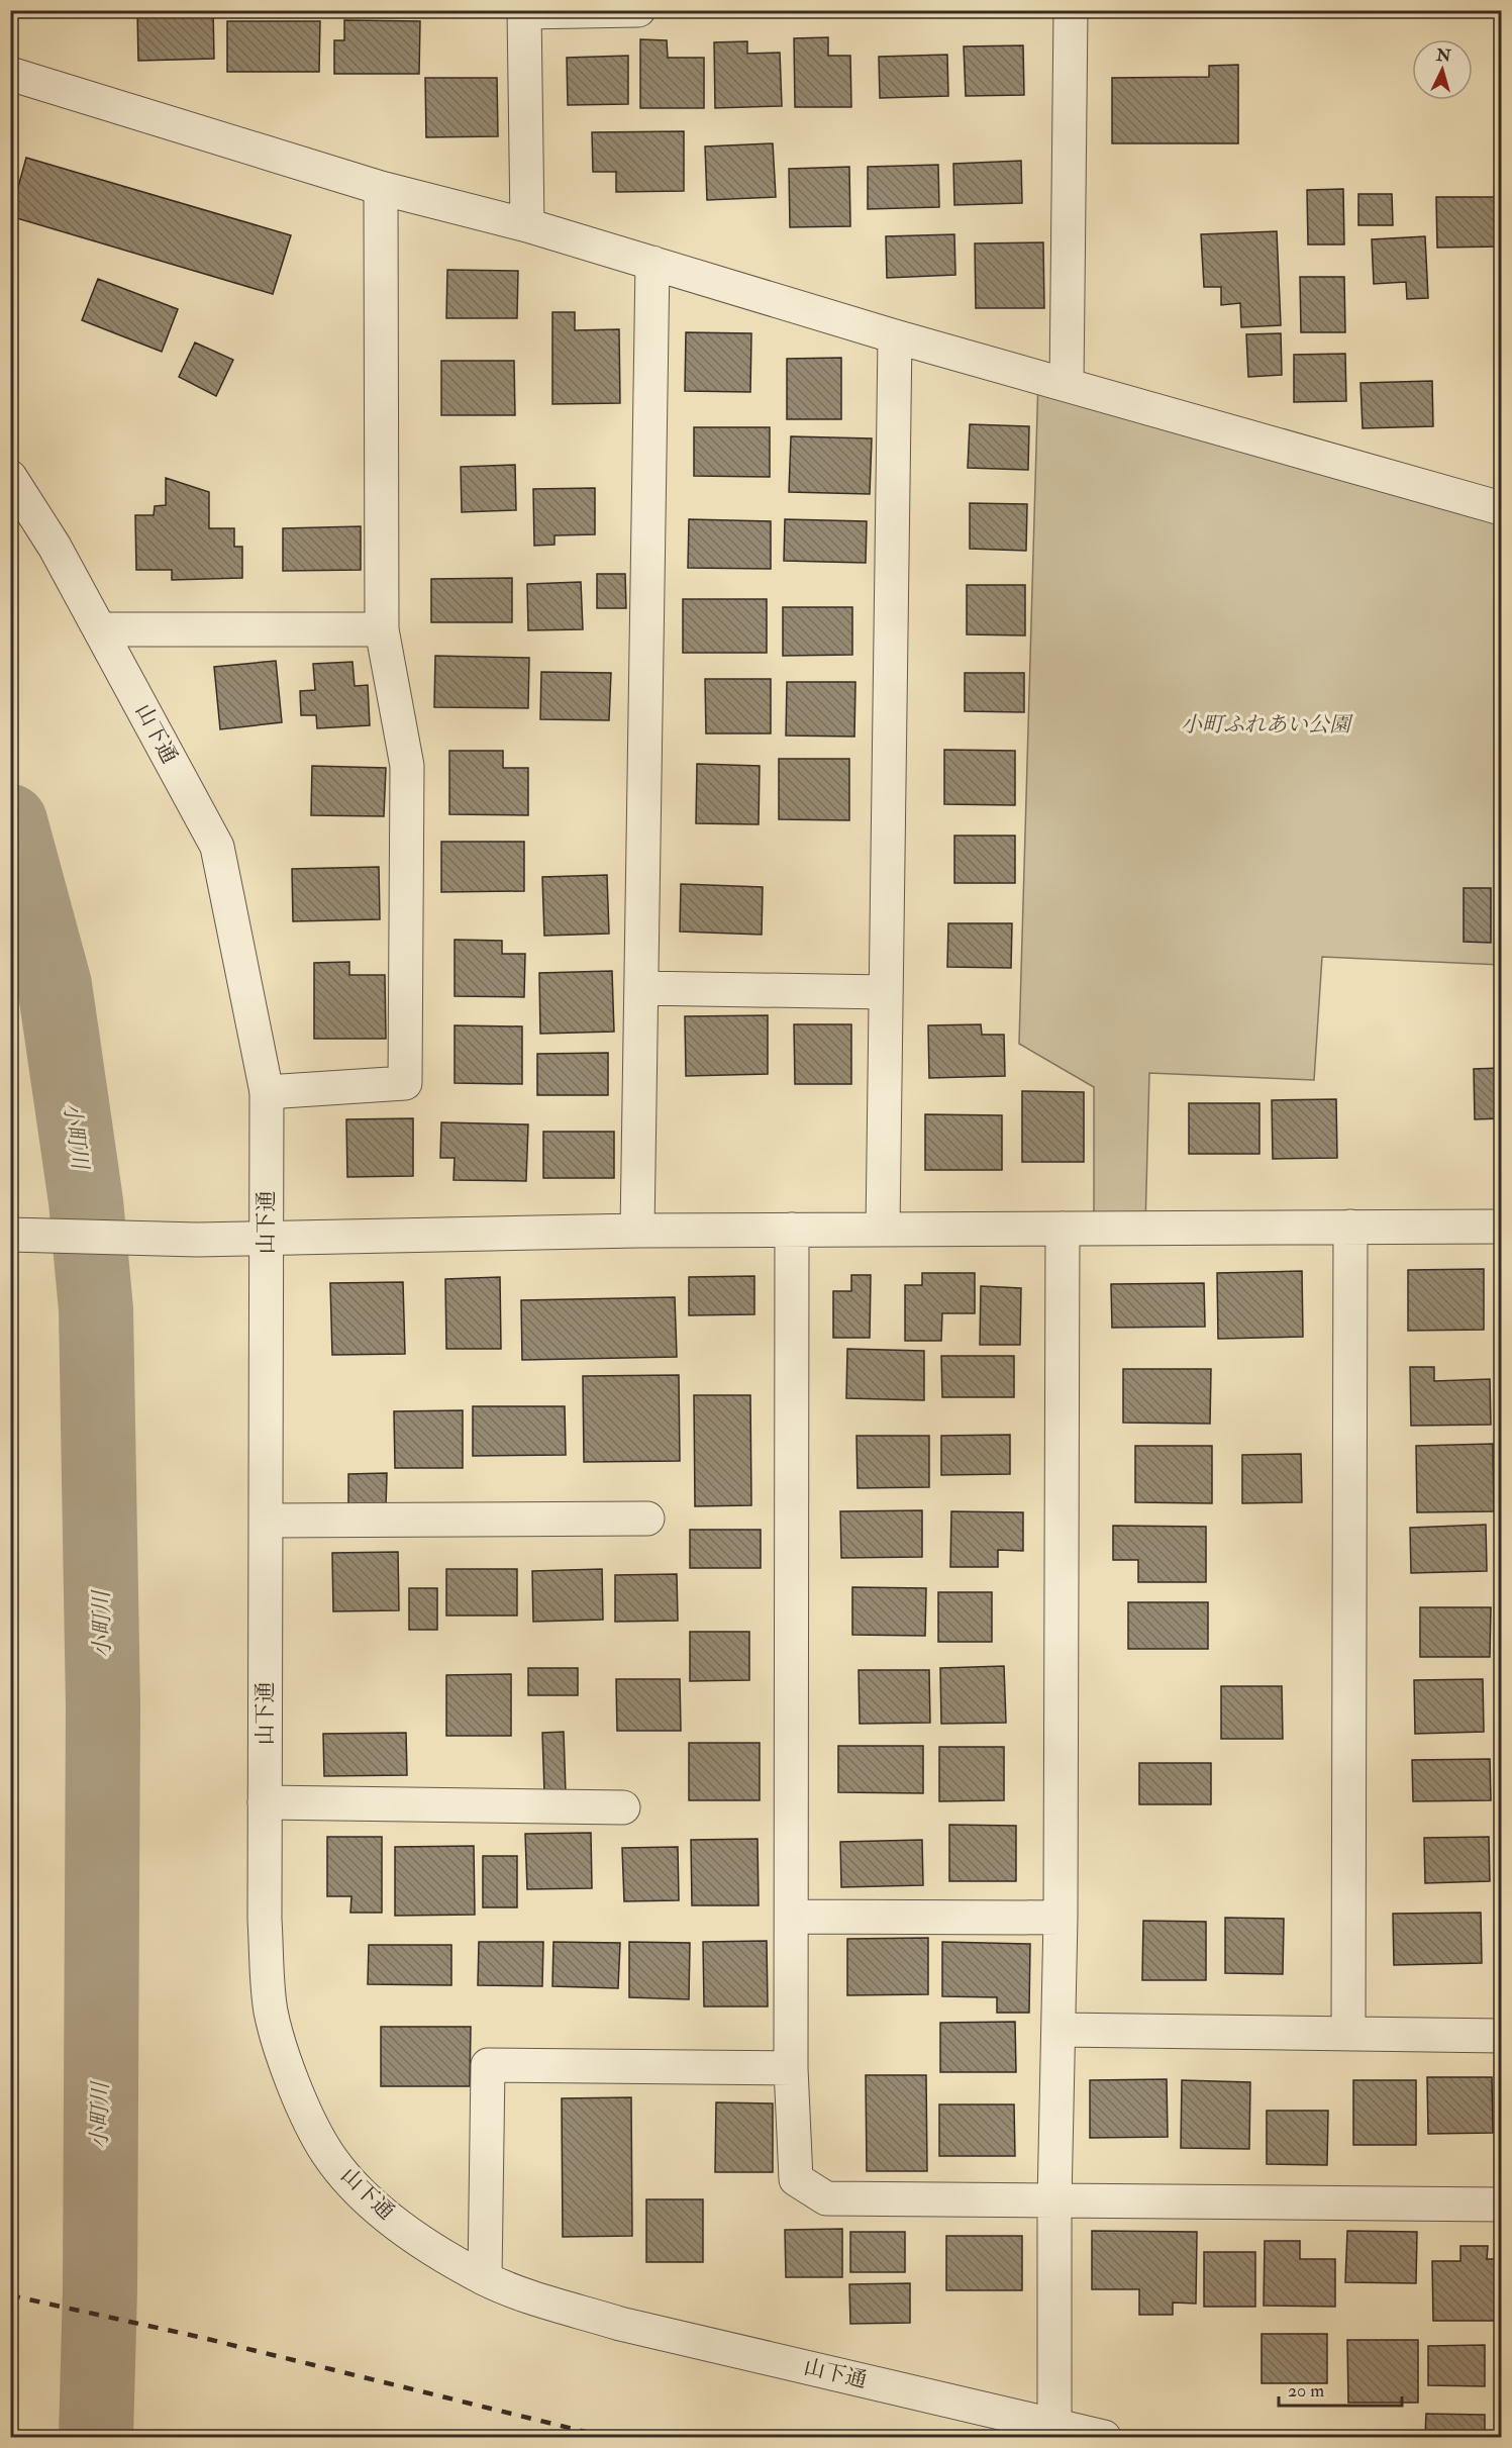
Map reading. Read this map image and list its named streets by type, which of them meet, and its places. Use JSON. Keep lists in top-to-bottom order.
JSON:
{
  "streets": {
    "street": ["山下通"]
  },
  "water": ["小町川"],
  "parks": ["小町ふれあい公園"],
  "scale_bar": "20 m",
  "north": "top"
}
